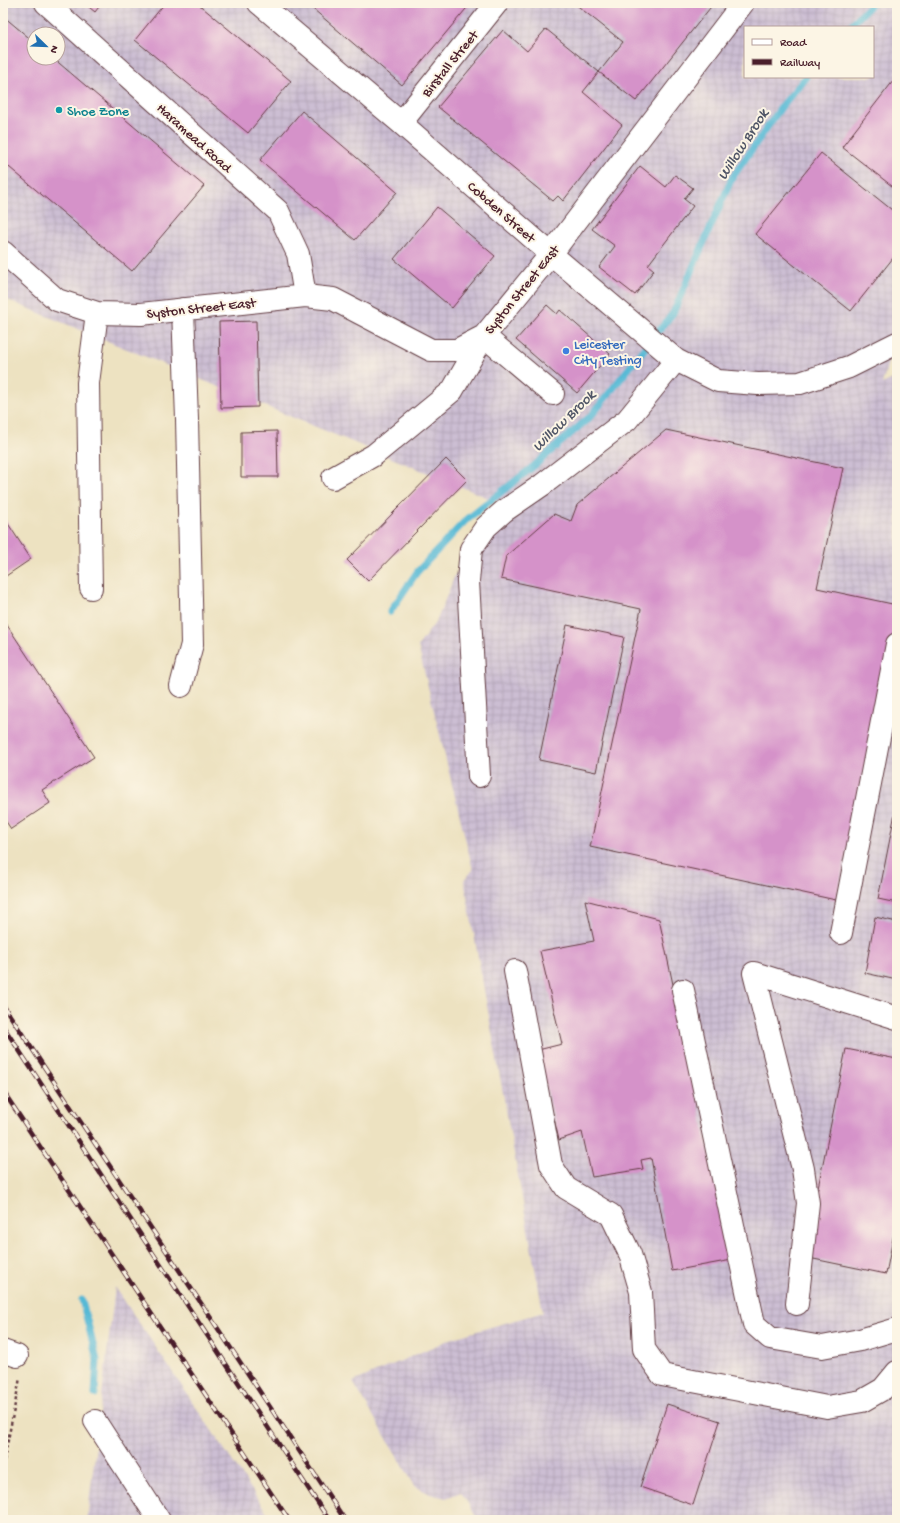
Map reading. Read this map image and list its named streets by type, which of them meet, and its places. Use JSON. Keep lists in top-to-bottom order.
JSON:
{
  "streets": {
    "street": [
      "Birstall Street",
      "Haramead Road",
      "Cobden Street",
      "Syston Street East"
    ]
  },
  "crossings": [
    ["Birstall Street", "Cobden Street"],
    ["Haramead Road", "Syston Street East"],
    ["Cobden Street", "Syston Street East"]
  ],
  "water": ["Willow Brook"],
  "places": ["Shoe Zone", "Leicester City Testing"],
  "legend": ["Road", "Railway"],
  "north": "bottom right"
}
